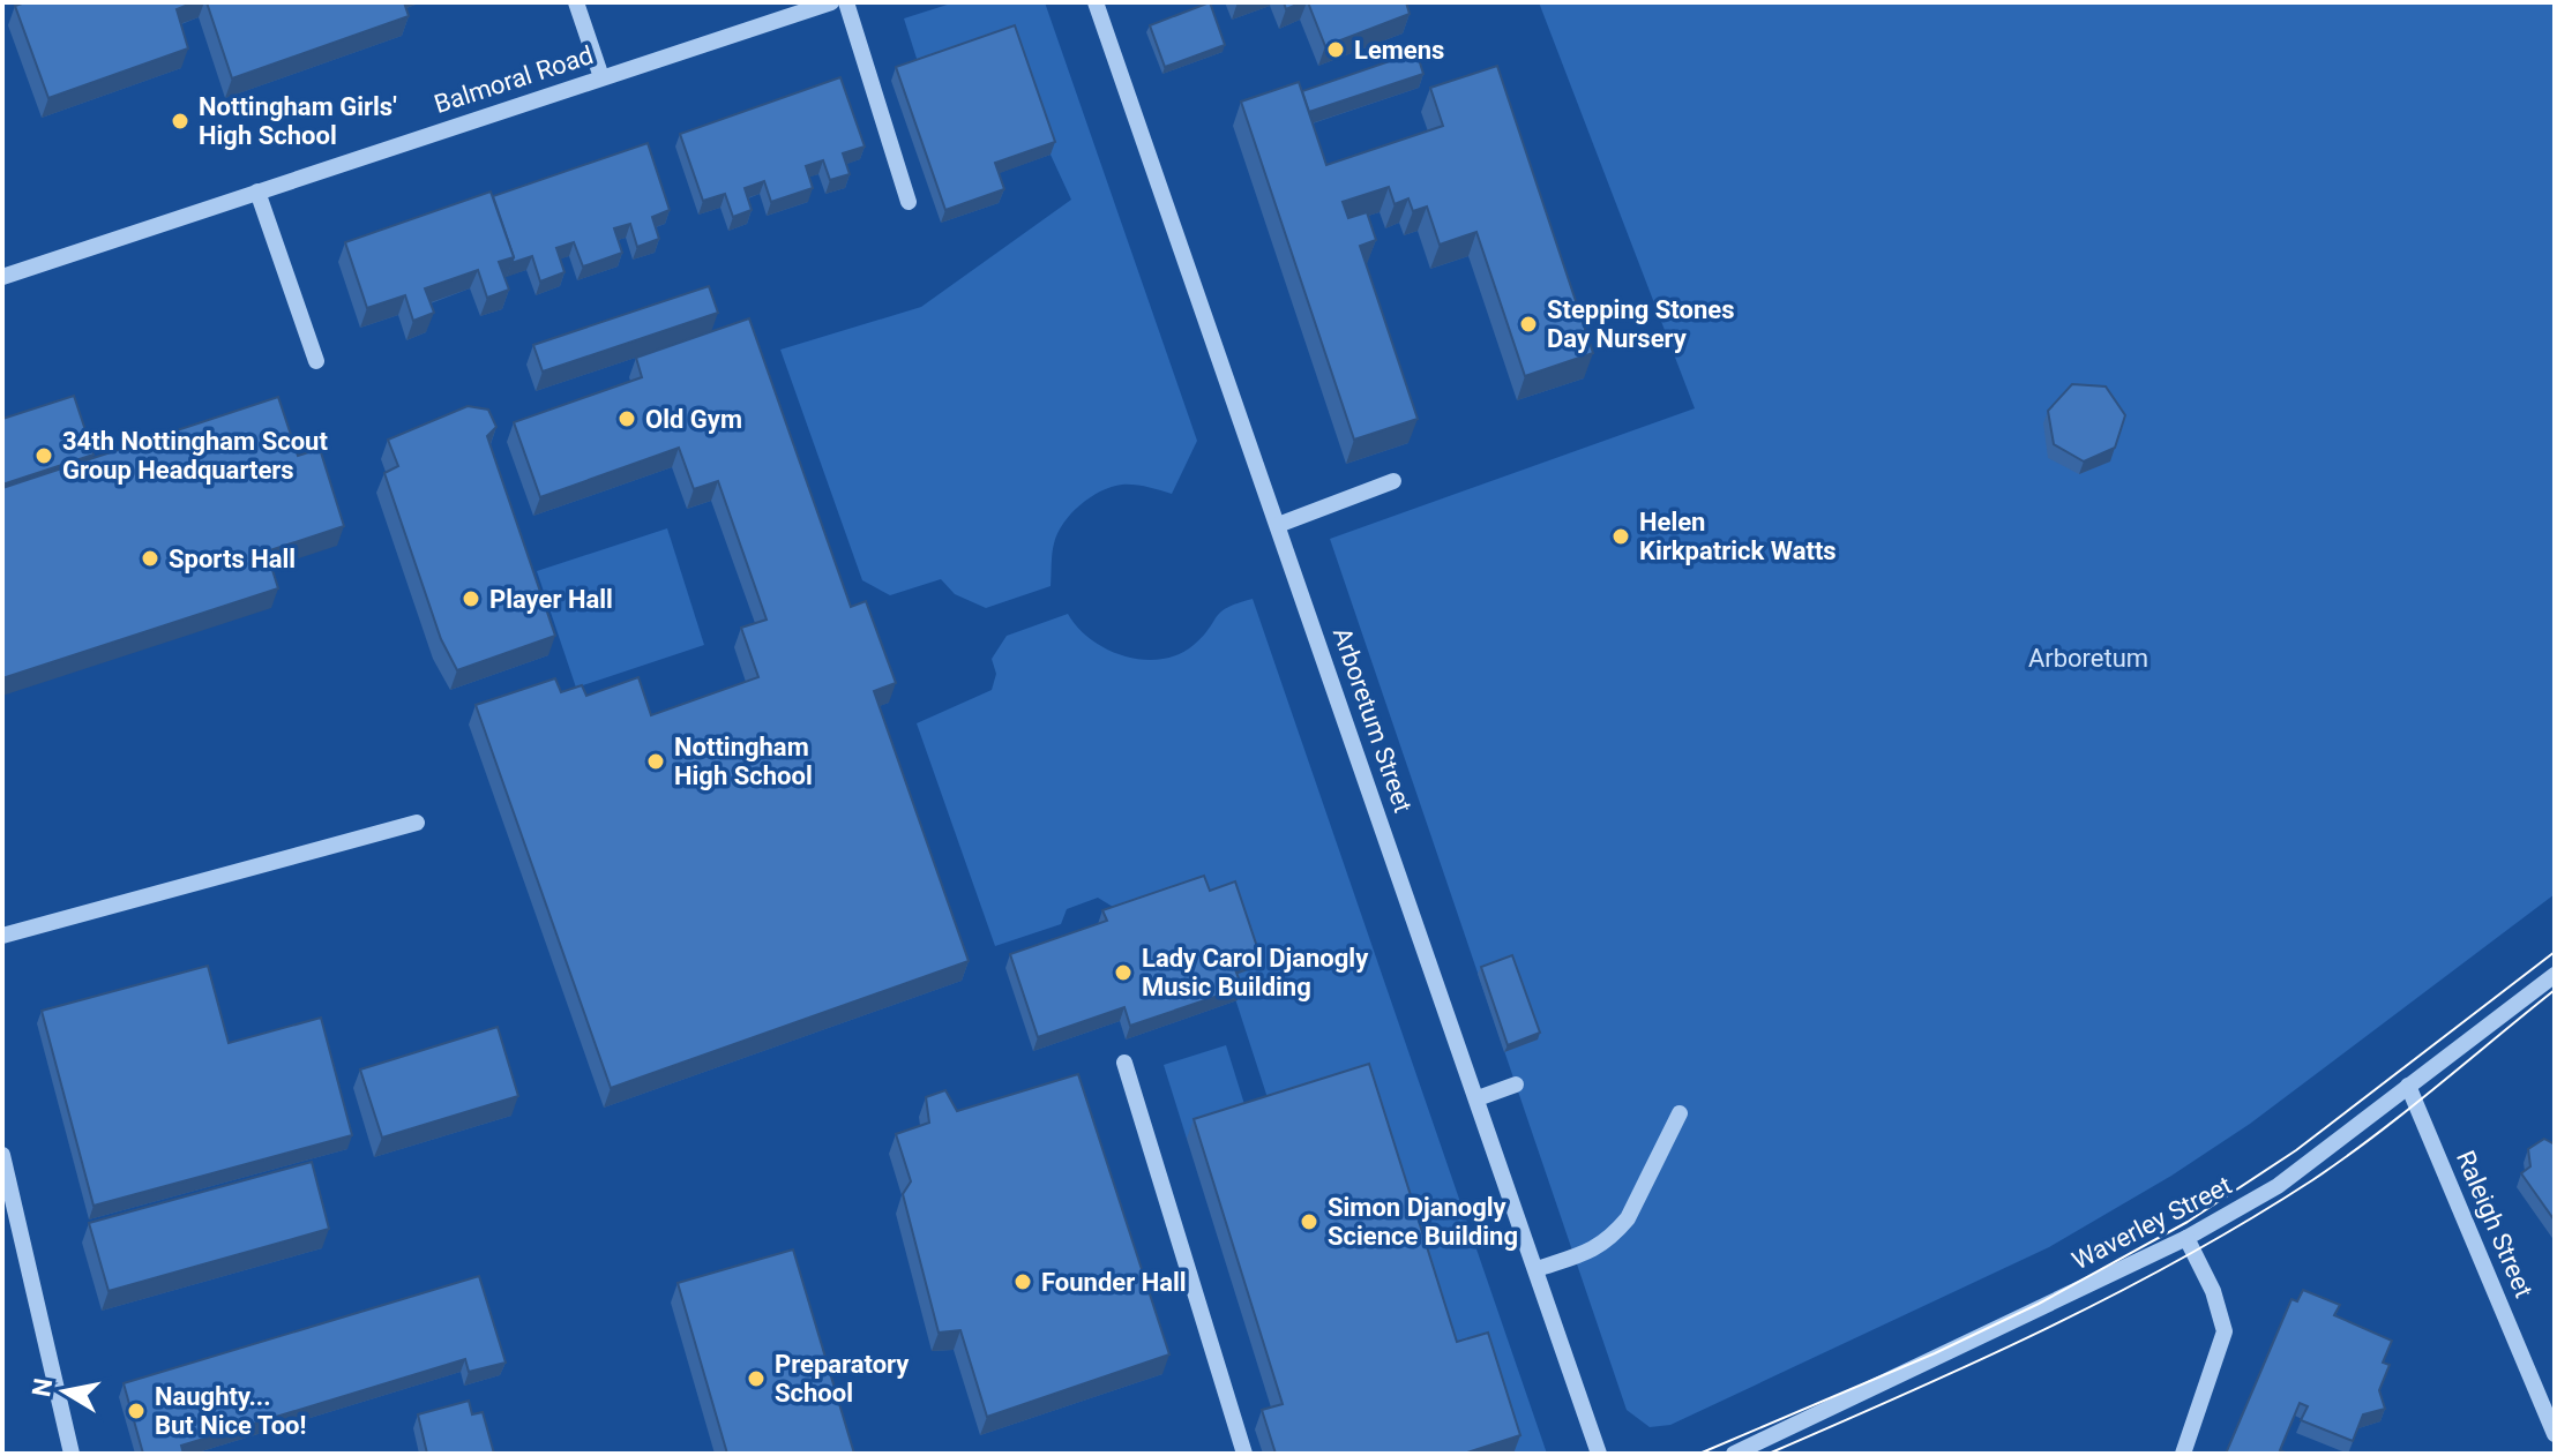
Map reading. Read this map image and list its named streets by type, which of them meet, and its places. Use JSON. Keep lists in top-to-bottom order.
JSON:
{
  "streets": {
    "street": [
      "Balmoral Road",
      "Arboretum Street",
      "Waverley Street",
      "Raleigh Street"
    ]
  },
  "crossings": [
    ["Waverley Street", "Raleigh Street"]
  ],
  "parks": ["Arboretum"],
  "places": [
    "Lemens",
    "Nottingham Girls' High School",
    "Stepping Stones Day Nursery",
    "Old Gym",
    "34th Nottingham Scout Group Headquarters",
    "Helen Kirkpatrick Watts",
    "Sports Hall",
    "Player Hall",
    "Nottingham High School",
    "Lady Carol Djanogly Music Building",
    "Simon Djanogly Science Building",
    "Founder Hall",
    "Preparatory School",
    "Naughty... But Nice Too!"
  ],
  "north": "left"
}
